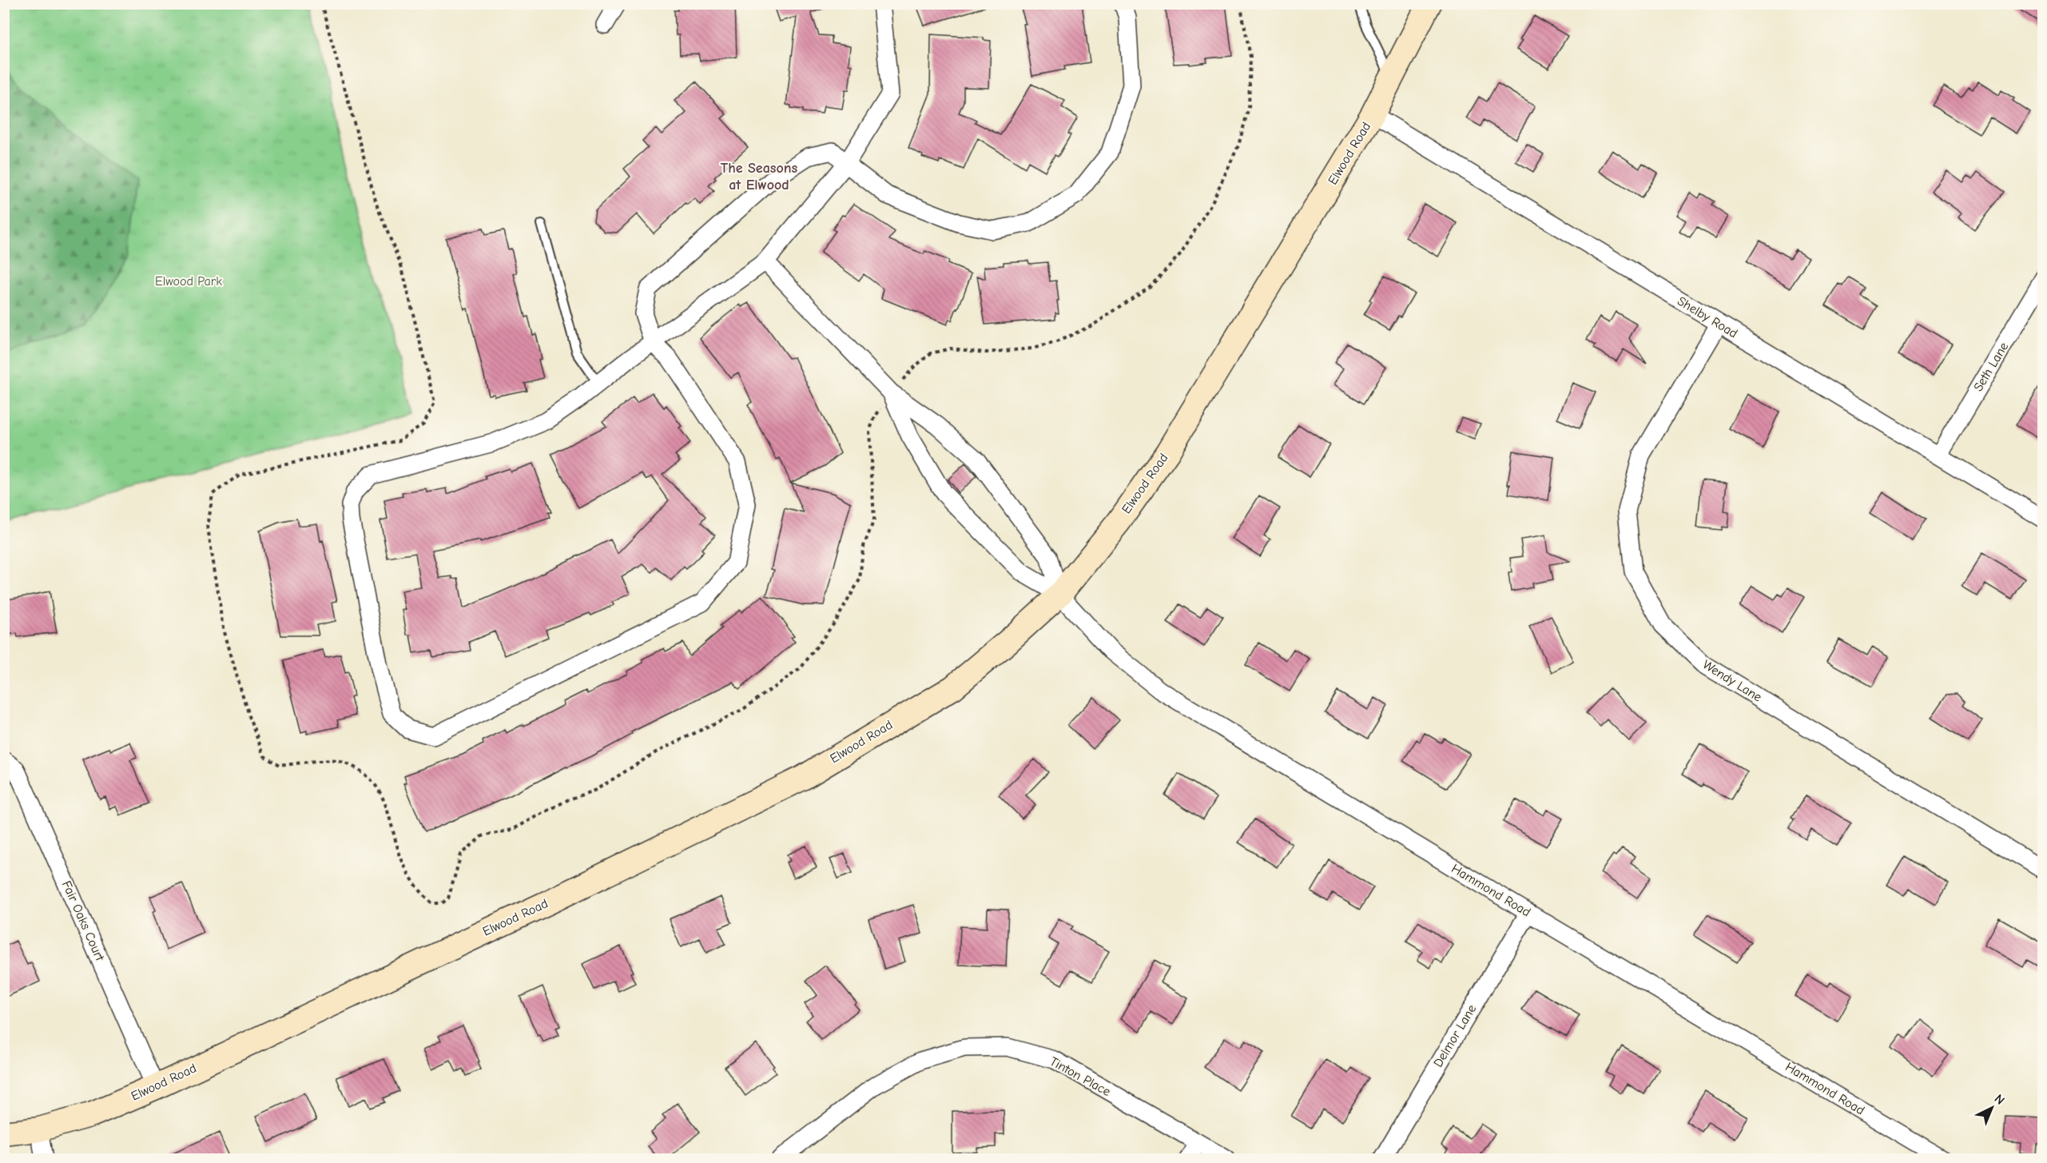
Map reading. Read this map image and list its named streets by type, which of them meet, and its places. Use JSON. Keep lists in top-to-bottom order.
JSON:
{
  "streets": {
    "main road": ["Elwood Road"],
    "street": [
      "Shelby Road",
      "Seth Lane",
      "Wendy Lane",
      "Hammond Road",
      "Fair Oaks Court",
      "Delmor Lane",
      "Tinton Place"
    ]
  },
  "crossings": [
    ["Elwood Road", "Shelby Road"],
    ["Elwood Road", "Hammond Road"],
    ["Elwood Road", "Fair Oaks Court"],
    ["Shelby Road", "Seth Lane"],
    ["Shelby Road", "Wendy Lane"],
    ["Hammond Road", "Delmor Lane"]
  ],
  "districts": ["The Seasons at Elwood"],
  "parks": ["Elwood Park"],
  "north": "top right"
}
